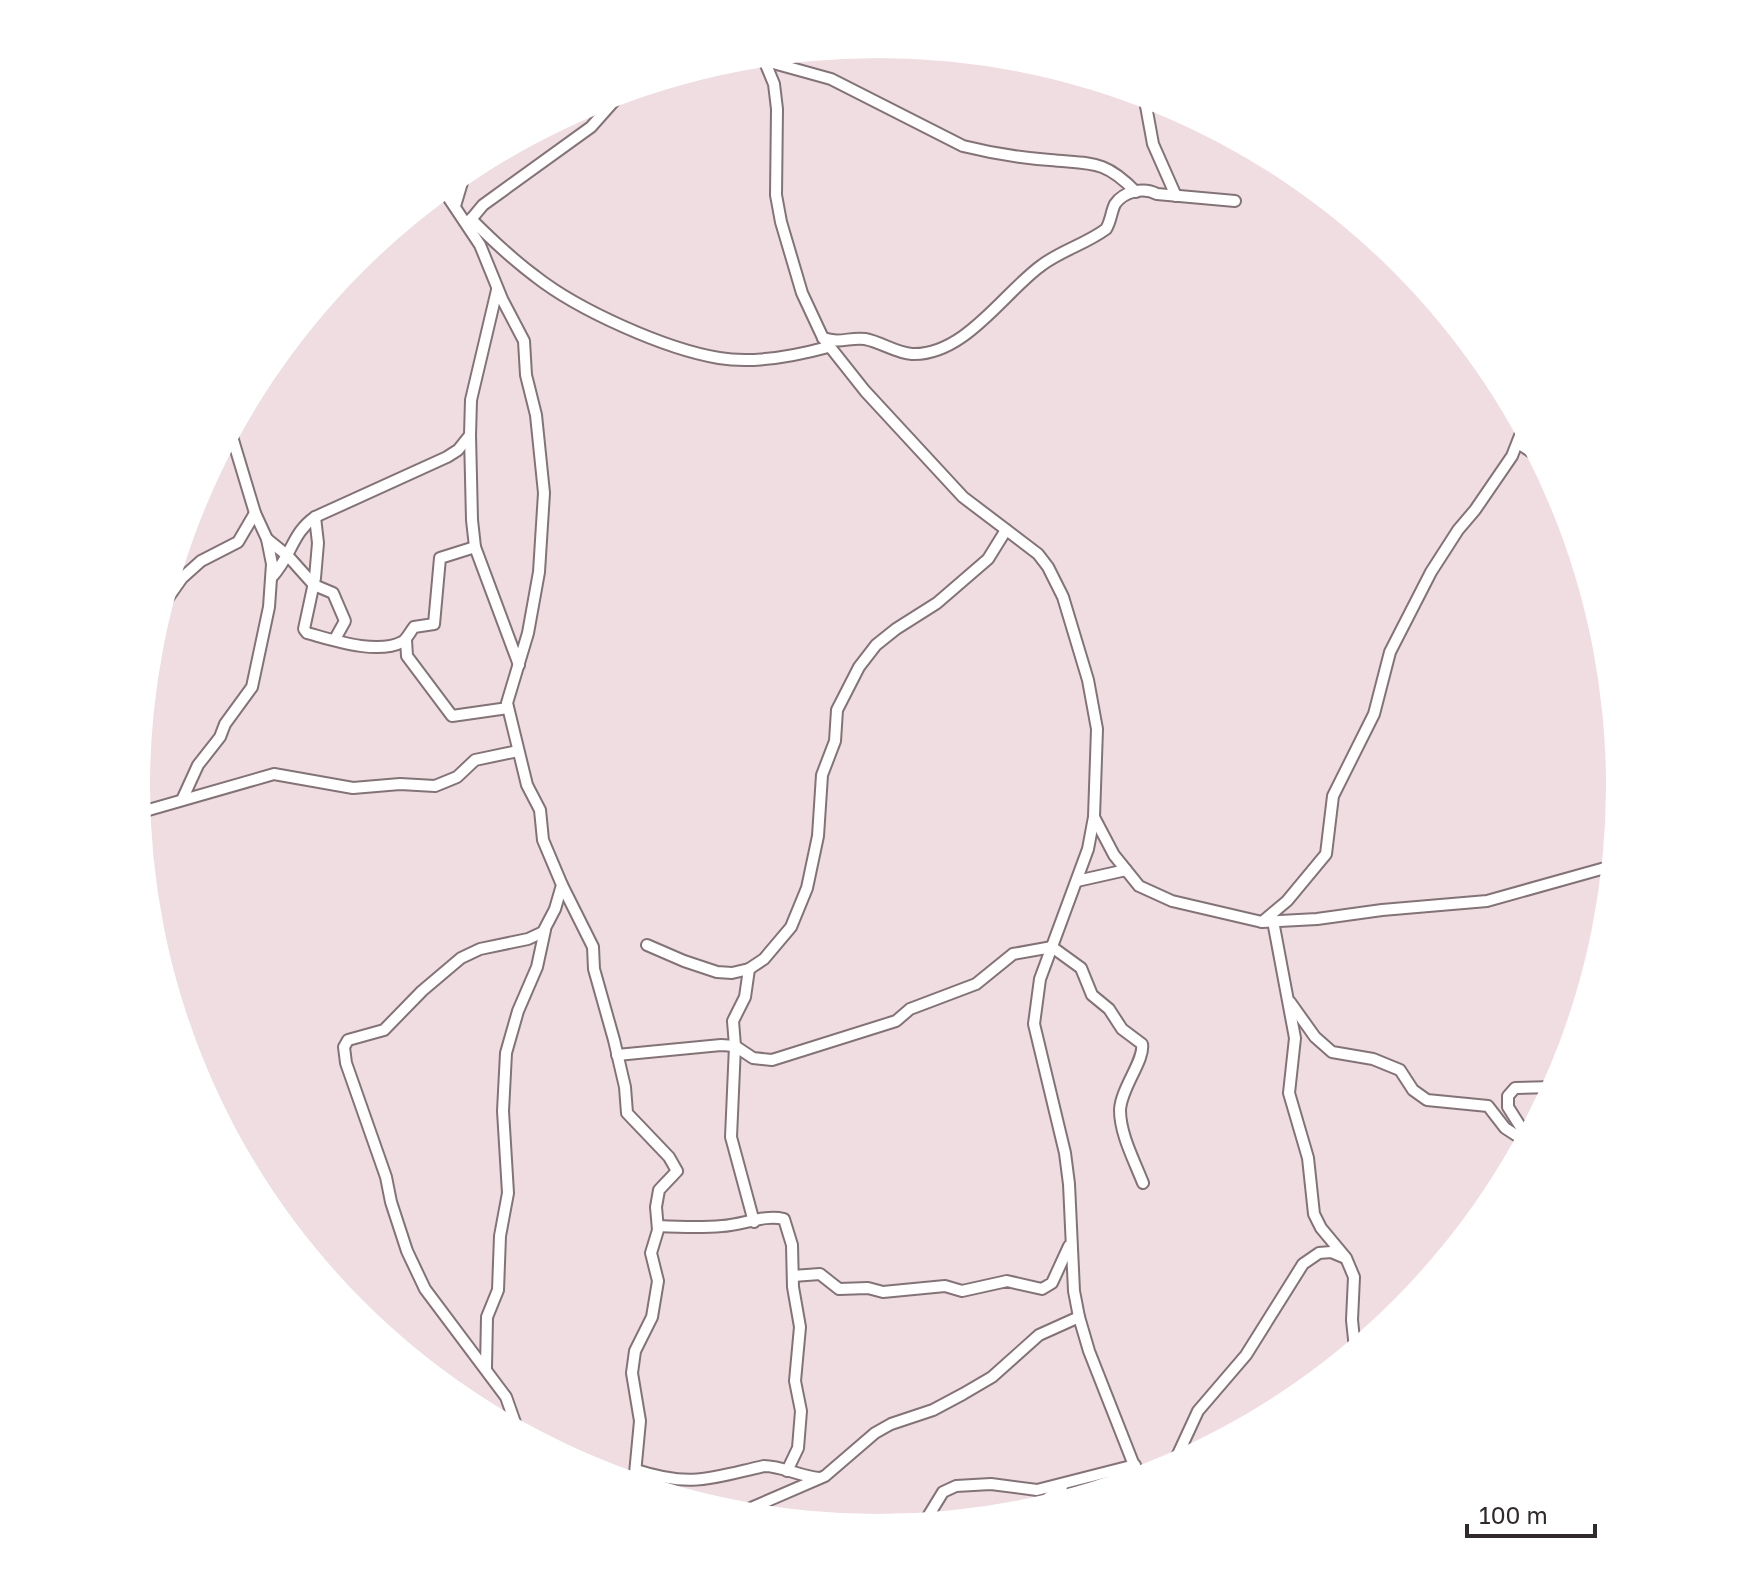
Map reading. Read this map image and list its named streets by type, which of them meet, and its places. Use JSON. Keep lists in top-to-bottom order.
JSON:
{
  "scale_bar": "100 m"
}
